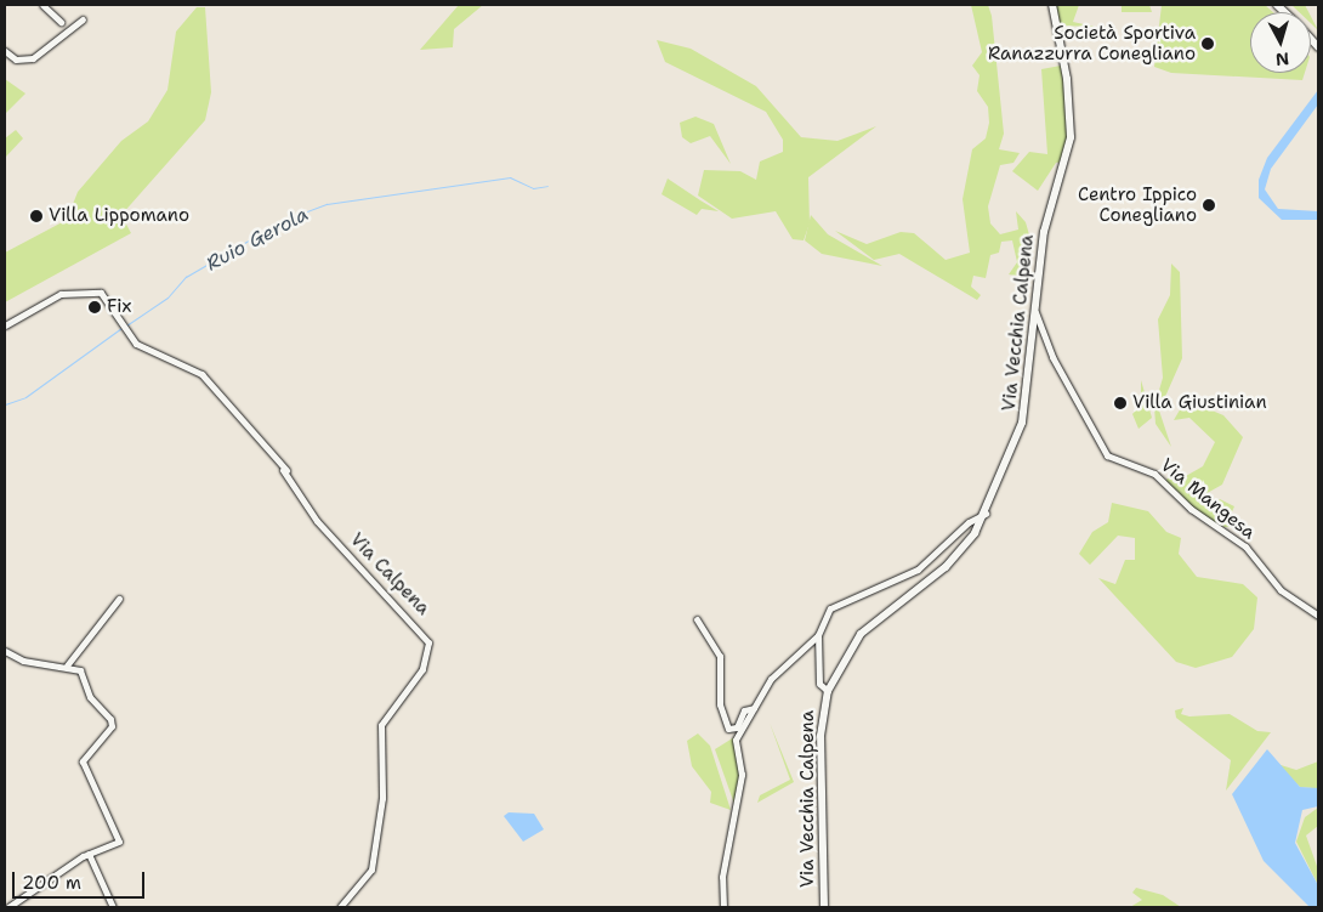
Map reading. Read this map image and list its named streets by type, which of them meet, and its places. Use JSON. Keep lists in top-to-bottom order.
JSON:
{
  "streets": {
    "main road": ["Via Vecchia Calpena"],
    "street": ["Via Mangesa", "Via Calpena"]
  },
  "crossings": [
    ["Via Vecchia Calpena", "Via Mangesa"]
  ],
  "water": ["Ruio Gerola"],
  "places": [
    "Società Sportiva Ranazzurra Conegliano",
    "Centro Ippico Conegliano",
    "Villa Lippomano",
    "Fix",
    "Villa Giustinian"
  ],
  "scale_bar": "200 m",
  "north": "bottom"
}
